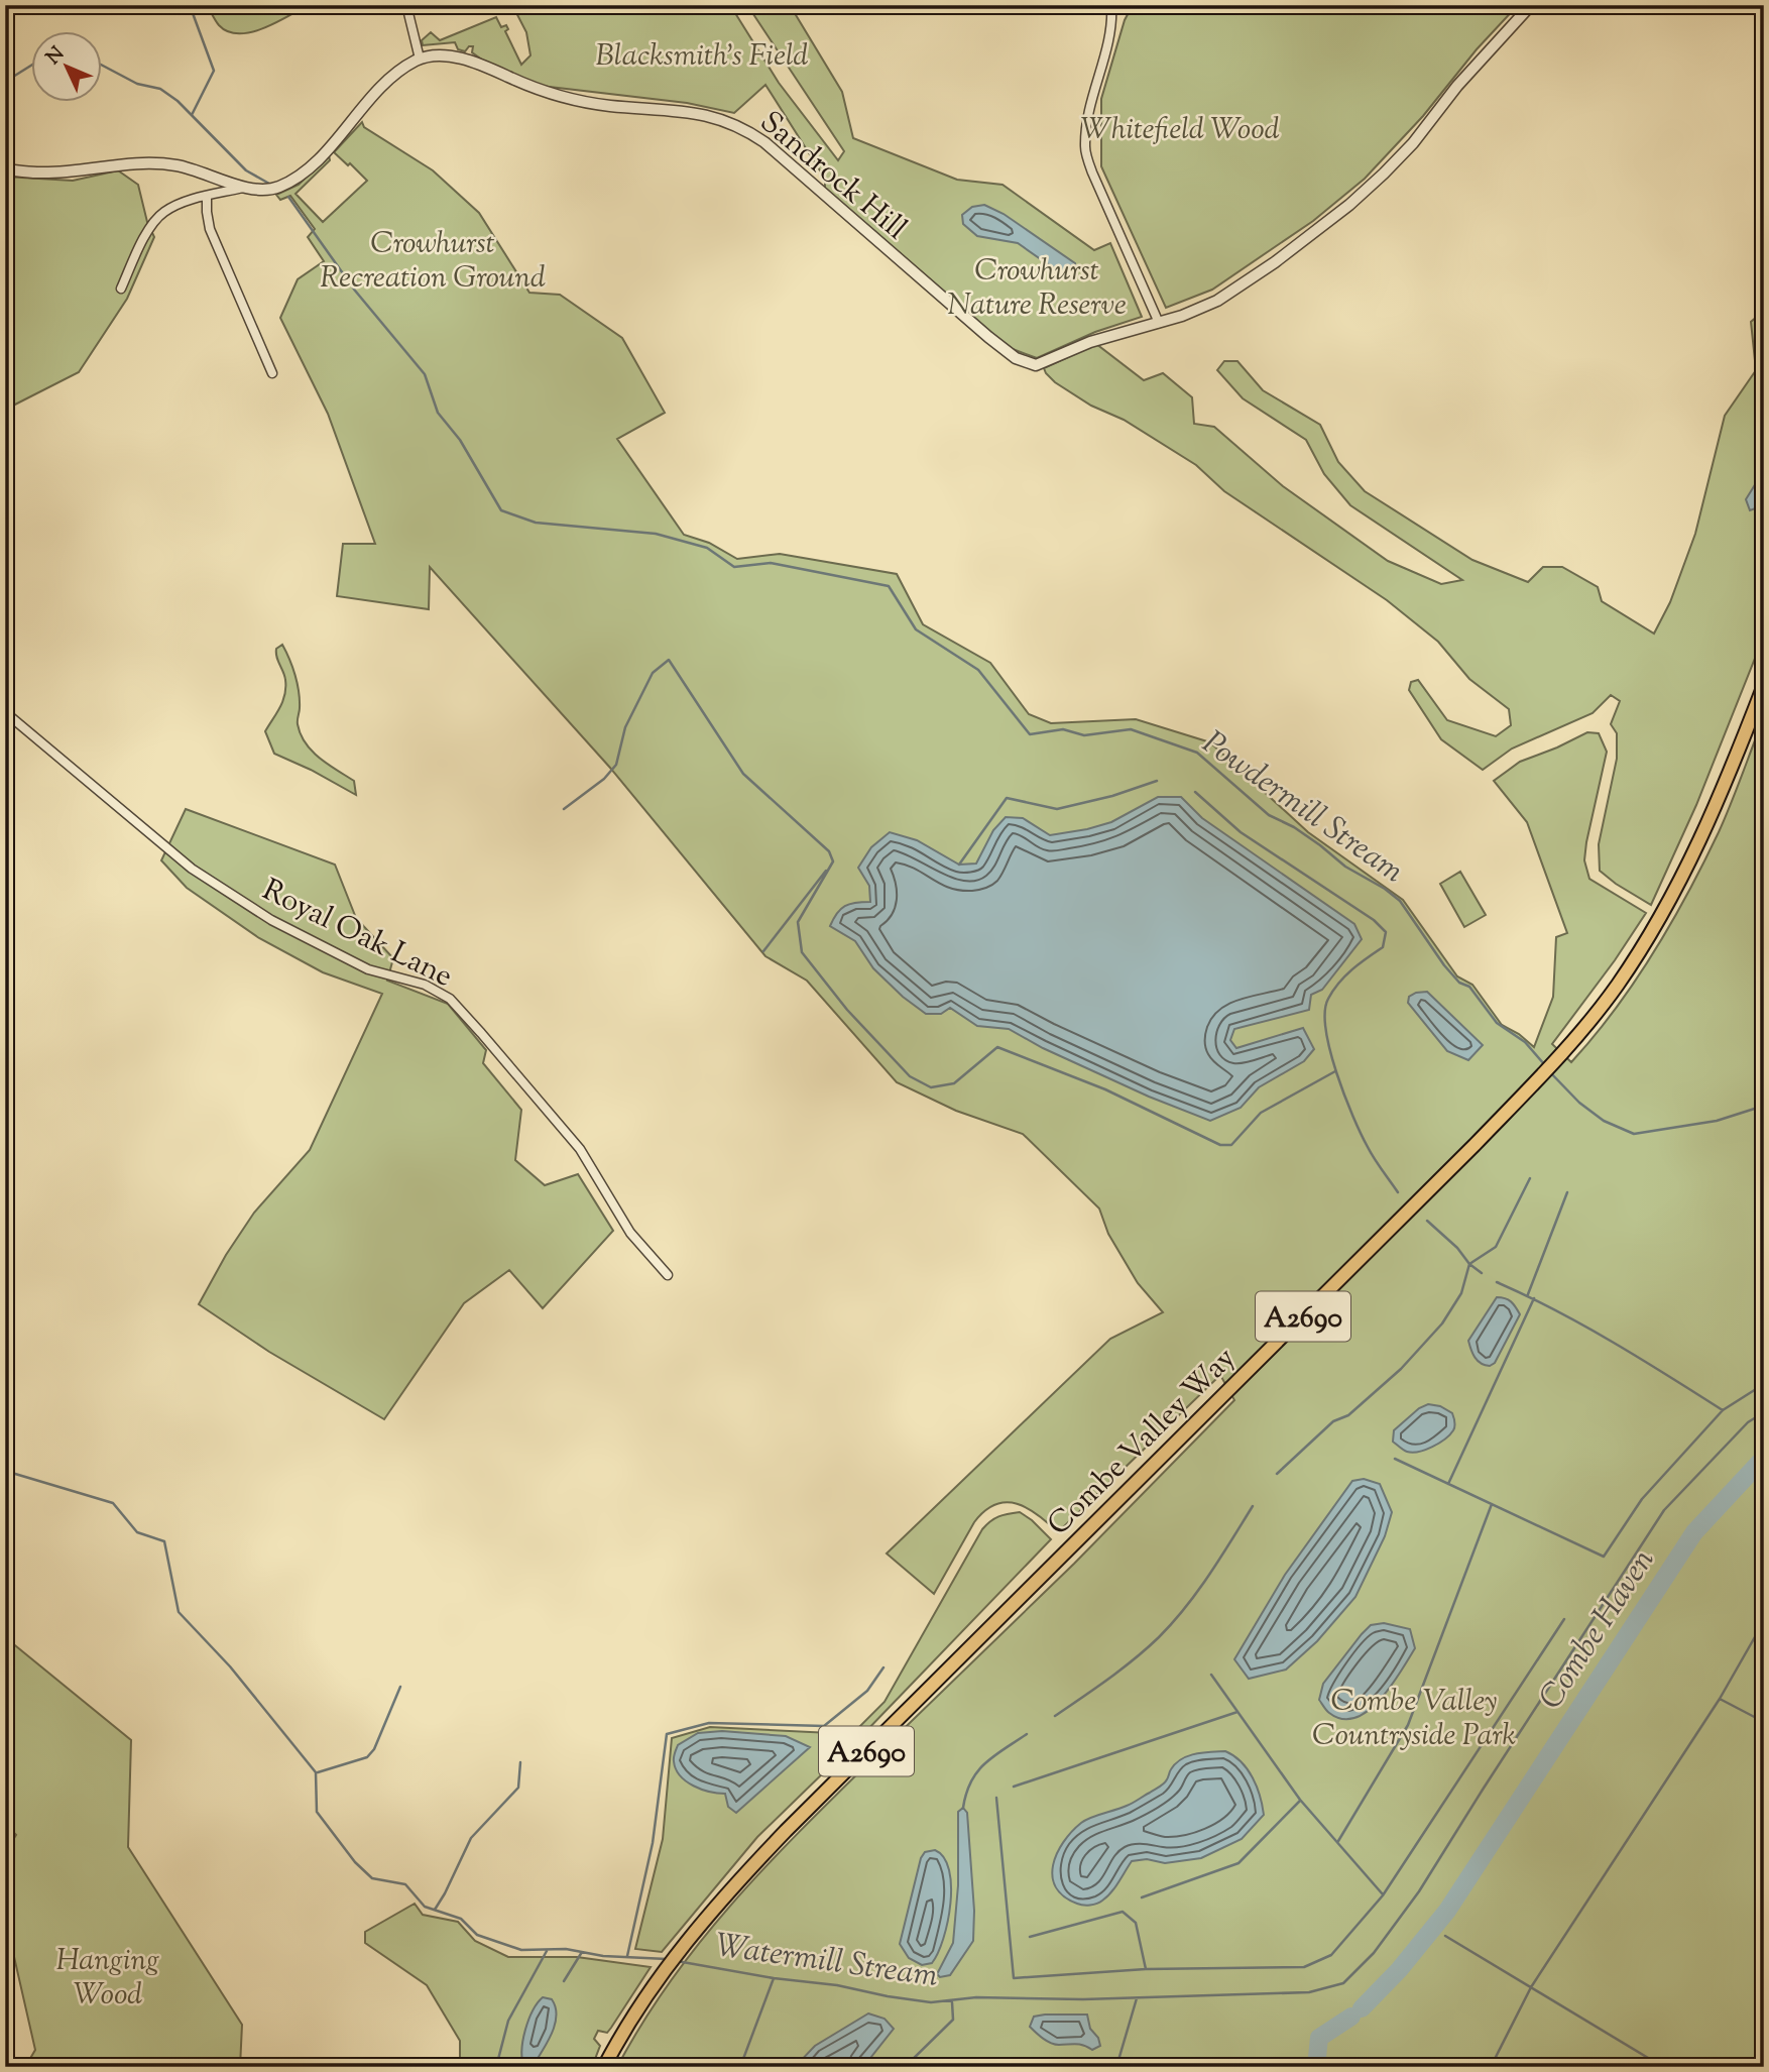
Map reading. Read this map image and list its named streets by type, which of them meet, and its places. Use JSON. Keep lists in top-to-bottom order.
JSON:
{
  "streets": {
    "main road": ["A2690", "Combe Valley Way"],
    "street": ["Sandrock Hill", "Royal Oak Lane"]
  },
  "water": ["Powdermill Stream", "Combe Haven", "Watermill Stream"],
  "parks": [
    "Blacksmith's Field",
    "Whitefield Wood",
    "Crowhurst Recreation Ground",
    "Crowhurst Nature Reserve",
    "Combe Valley Countryside Park",
    "Hanging Wood"
  ],
  "north": "top left"
}
